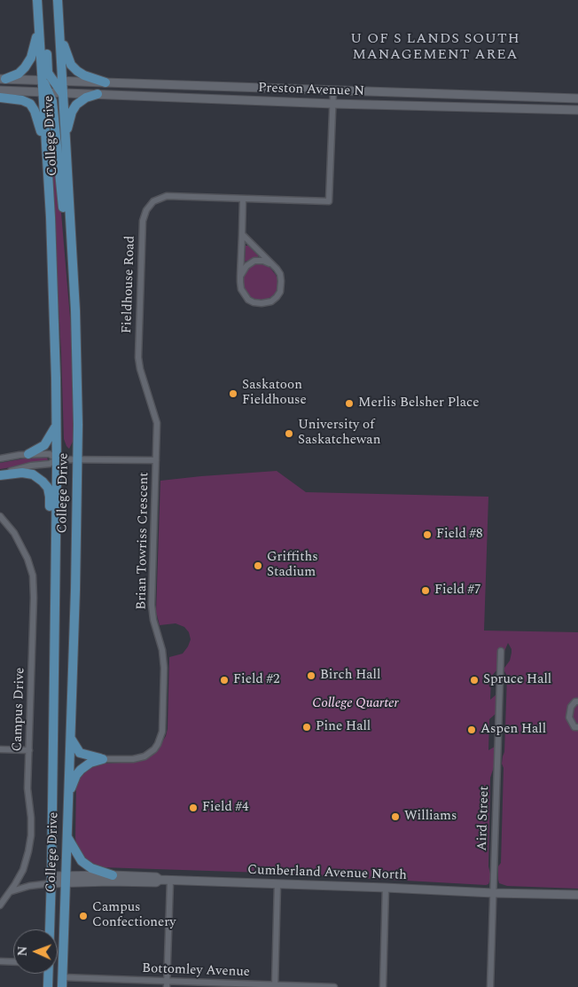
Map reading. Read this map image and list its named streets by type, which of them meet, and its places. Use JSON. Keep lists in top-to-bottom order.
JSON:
{
  "streets": {
    "main road": ["Preston Avenue N", "College Drive", "Cumberland Avenue North"],
    "street": [
      "Fieldhouse Road",
      "Brian Towriss Crescent",
      "Campus Drive",
      "Aird Street",
      "Bottomley Avenue"
    ]
  },
  "crossings": [
    ["Preston Avenue N", "College Drive"],
    ["Preston Avenue N", "Fieldhouse Road"],
    ["College Drive", "Brian Towriss Crescent"],
    ["College Drive", "Cumberland Avenue North"],
    ["College Drive", "Bottomley Avenue"],
    ["Fieldhouse Road", "Brian Towriss Crescent"],
    ["Aird Street", "Cumberland Avenue North"]
  ],
  "districts": ["U OF S LANDS SOUTH MANAGEMENT AREA"],
  "parks": ["College Quarter"],
  "places": [
    "Saskatoon Fieldhouse",
    "Merlis Belsher Place",
    "University of Saskatchewan",
    "Field #8",
    "Griffiths Stadium",
    "Field #7",
    "Birch Hall",
    "Field #2",
    "Spruce Hall",
    "Pine Hall",
    "Aspen Hall",
    "Field #4",
    "Williams",
    "Campus Confectionery"
  ],
  "north": "left"
}
